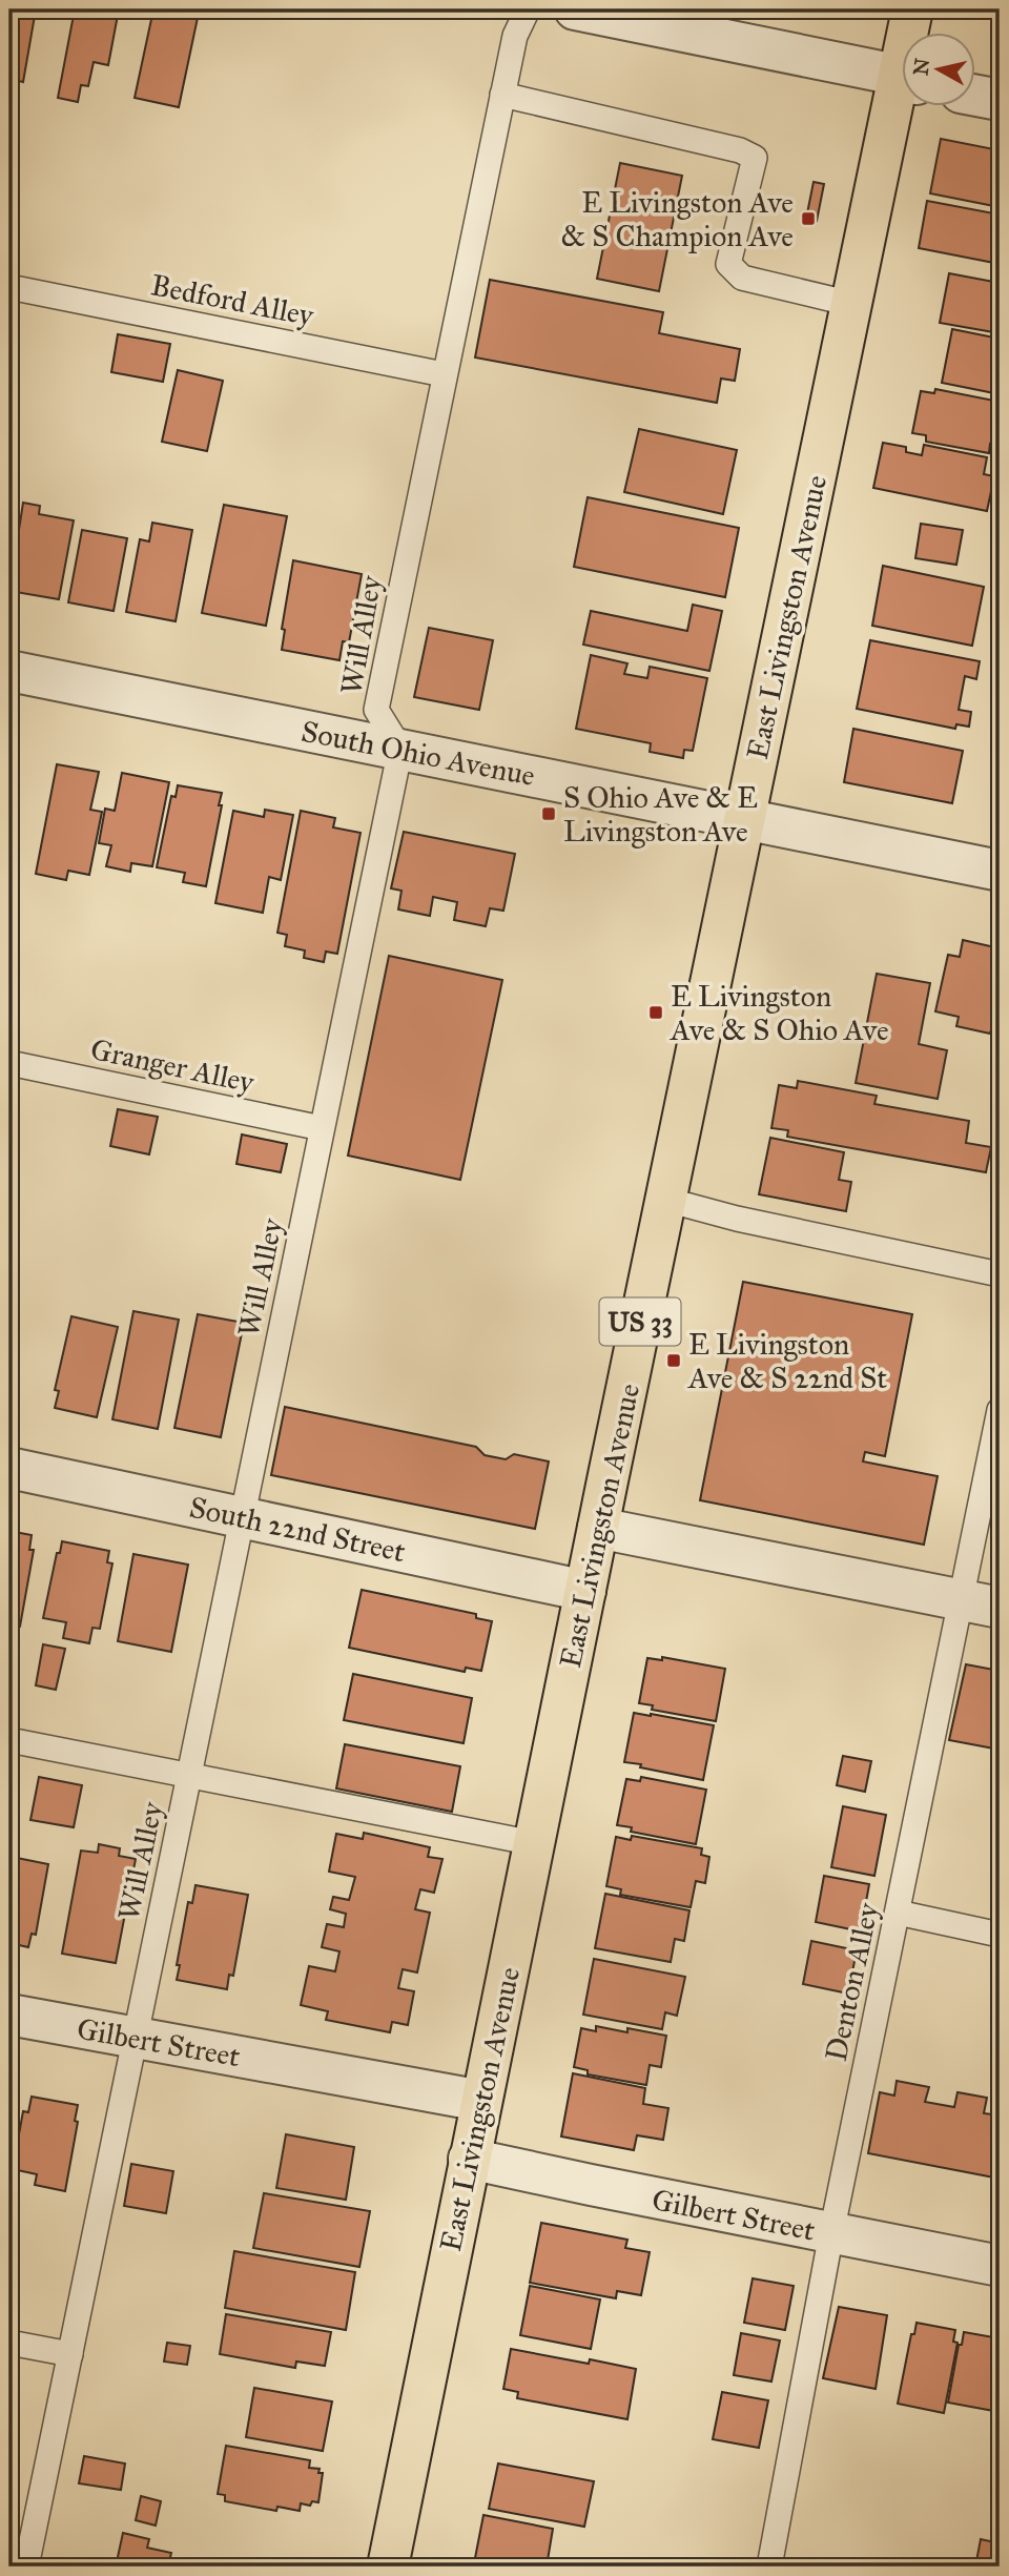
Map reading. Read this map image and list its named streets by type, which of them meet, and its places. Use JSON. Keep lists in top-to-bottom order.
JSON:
{
  "streets": {
    "main road": ["East Livingston Avenue", "US 33"],
    "street": ["South Ohio Avenue", "South 22nd Street", "Gilbert Street"],
    "lane": [
      "Bedford Alley",
      "Will Alley",
      "Granger Alley",
      "Denton Alley"
    ]
  },
  "crossings": [
    ["Bedford Alley", "Will Alley"],
    ["East Livingston Avenue", "South Ohio Avenue"],
    ["East Livingston Avenue", "South 22nd Street"],
    ["East Livingston Avenue", "Gilbert Street"],
    ["Will Alley", "South Ohio Avenue"],
    ["Will Alley", "Granger Alley"],
    ["Will Alley", "South 22nd Street"],
    ["Will Alley", "Gilbert Street"],
    ["Denton Alley", "Gilbert Street"]
  ],
  "places": {
    "transit": [
      "E Livingston Ave & S Champion Ave",
      "S Ohio Ave & E Livingston Ave",
      "E Livingston Ave & S Ohio Ave",
      "E Livingston Ave & S 22nd St"
    ]
  },
  "north": "left"
}
